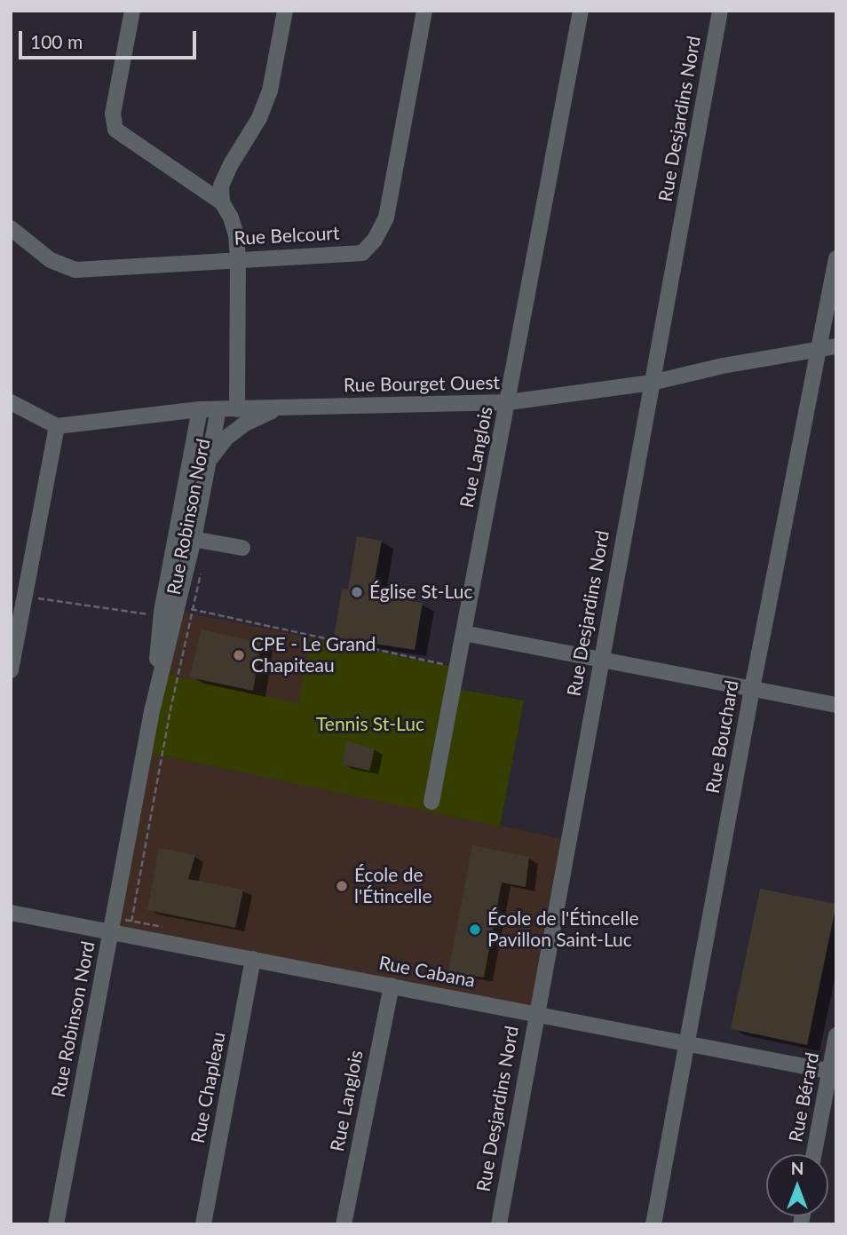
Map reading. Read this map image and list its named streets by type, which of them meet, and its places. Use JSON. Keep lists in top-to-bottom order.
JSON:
{
  "streets": {
    "street": [
      "Rue Desjardins Nord",
      "Rue Belcourt",
      "Rue Bourget Ouest",
      "Rue Langlois",
      "Rue Robinson Nord",
      "Rue Bouchard",
      "Rue Cabana",
      "Rue Chapleau",
      "Rue Bérard"
    ]
  },
  "crossings": [
    ["Rue Desjardins Nord", "Rue Bourget Ouest"],
    ["Rue Desjardins Nord", "Rue Cabana"],
    ["Rue Bourget Ouest", "Rue Langlois"],
    ["Rue Bourget Ouest", "Rue Robinson Nord"],
    ["Rue Bourget Ouest", "Rue Bouchard"],
    ["Rue Langlois", "Rue Cabana"],
    ["Rue Robinson Nord", "Rue Cabana"],
    ["Rue Bouchard", "Rue Cabana"],
    ["Rue Cabana", "Rue Chapleau"],
    ["Rue Cabana", "Rue Bérard"]
  ],
  "parks": ["Tennis St-Luc"],
  "places": [
    "Église St-Luc",
    "CPE - Le Grand Chapiteau",
    "École de l'Étincelle",
    "École de l'Étincelle Pavillon Saint-Luc"
  ],
  "scale_bar": "100 m",
  "north": "top"
}
